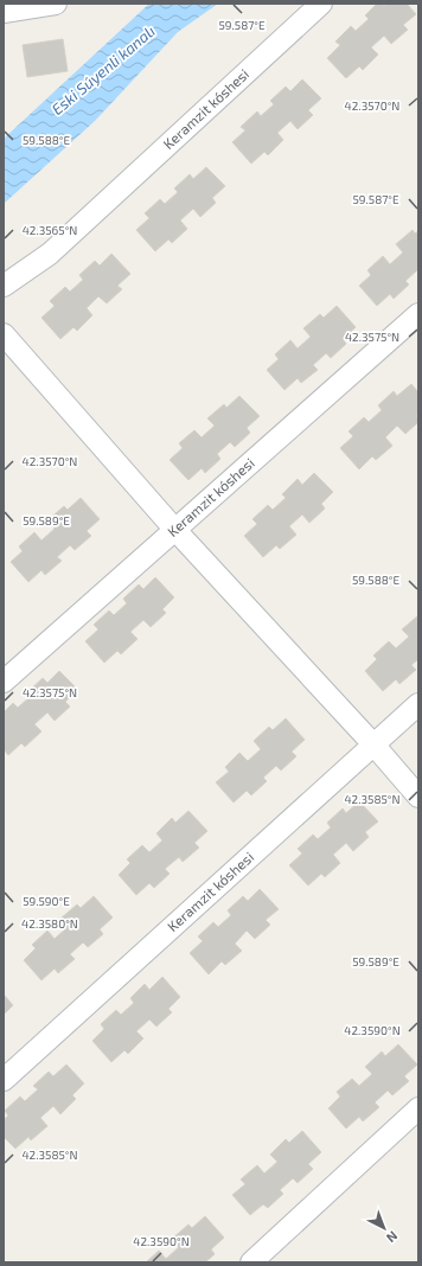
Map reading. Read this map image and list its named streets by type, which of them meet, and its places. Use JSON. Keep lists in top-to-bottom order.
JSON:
{
  "streets": {
    "street": ["Keramzit kóshesi"]
  },
  "water": ["Eski Súyenli kanalı"],
  "north": "bottom right",
  "coordinates": [
    "59.587°E",
    "42.3570°N",
    "59.588°E",
    "42.3565°N",
    "42.3575°N",
    "59.589°E",
    "42.3585°N",
    "59.590°E",
    "42.3580°N",
    "42.3590°N"
  ]
}
